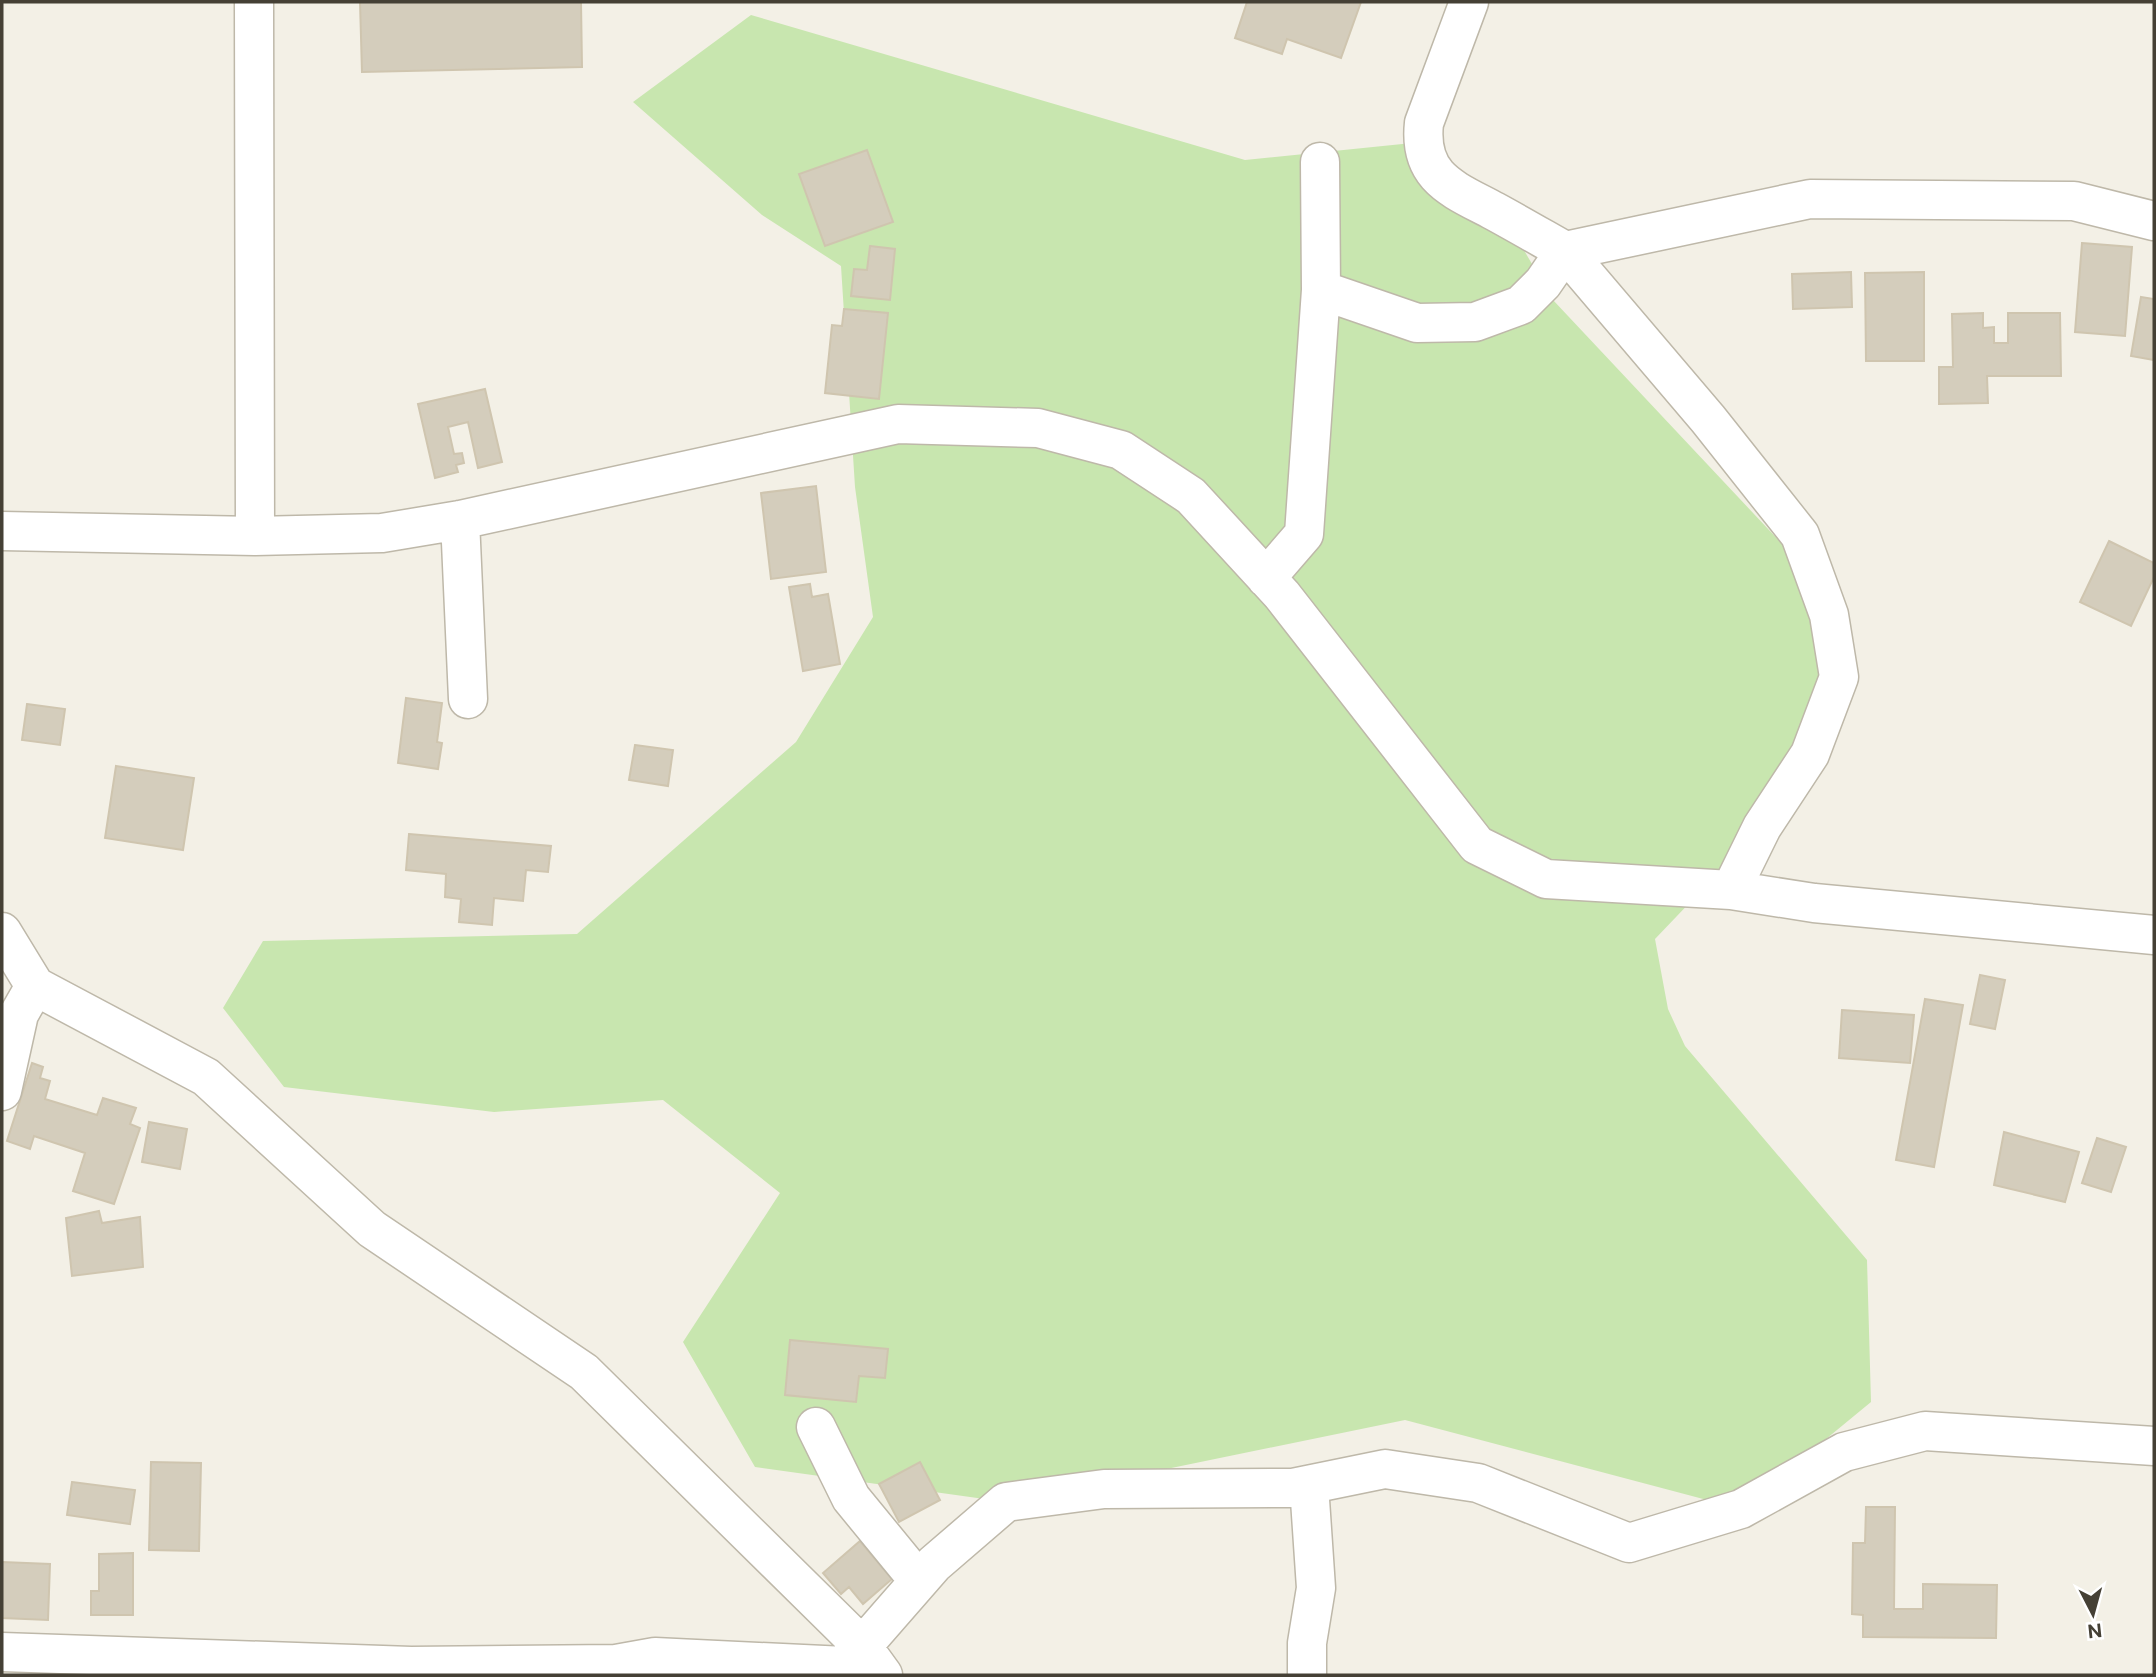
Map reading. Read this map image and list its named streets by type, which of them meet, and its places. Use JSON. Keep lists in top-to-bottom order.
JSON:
{
  "north": "bottom"
}
